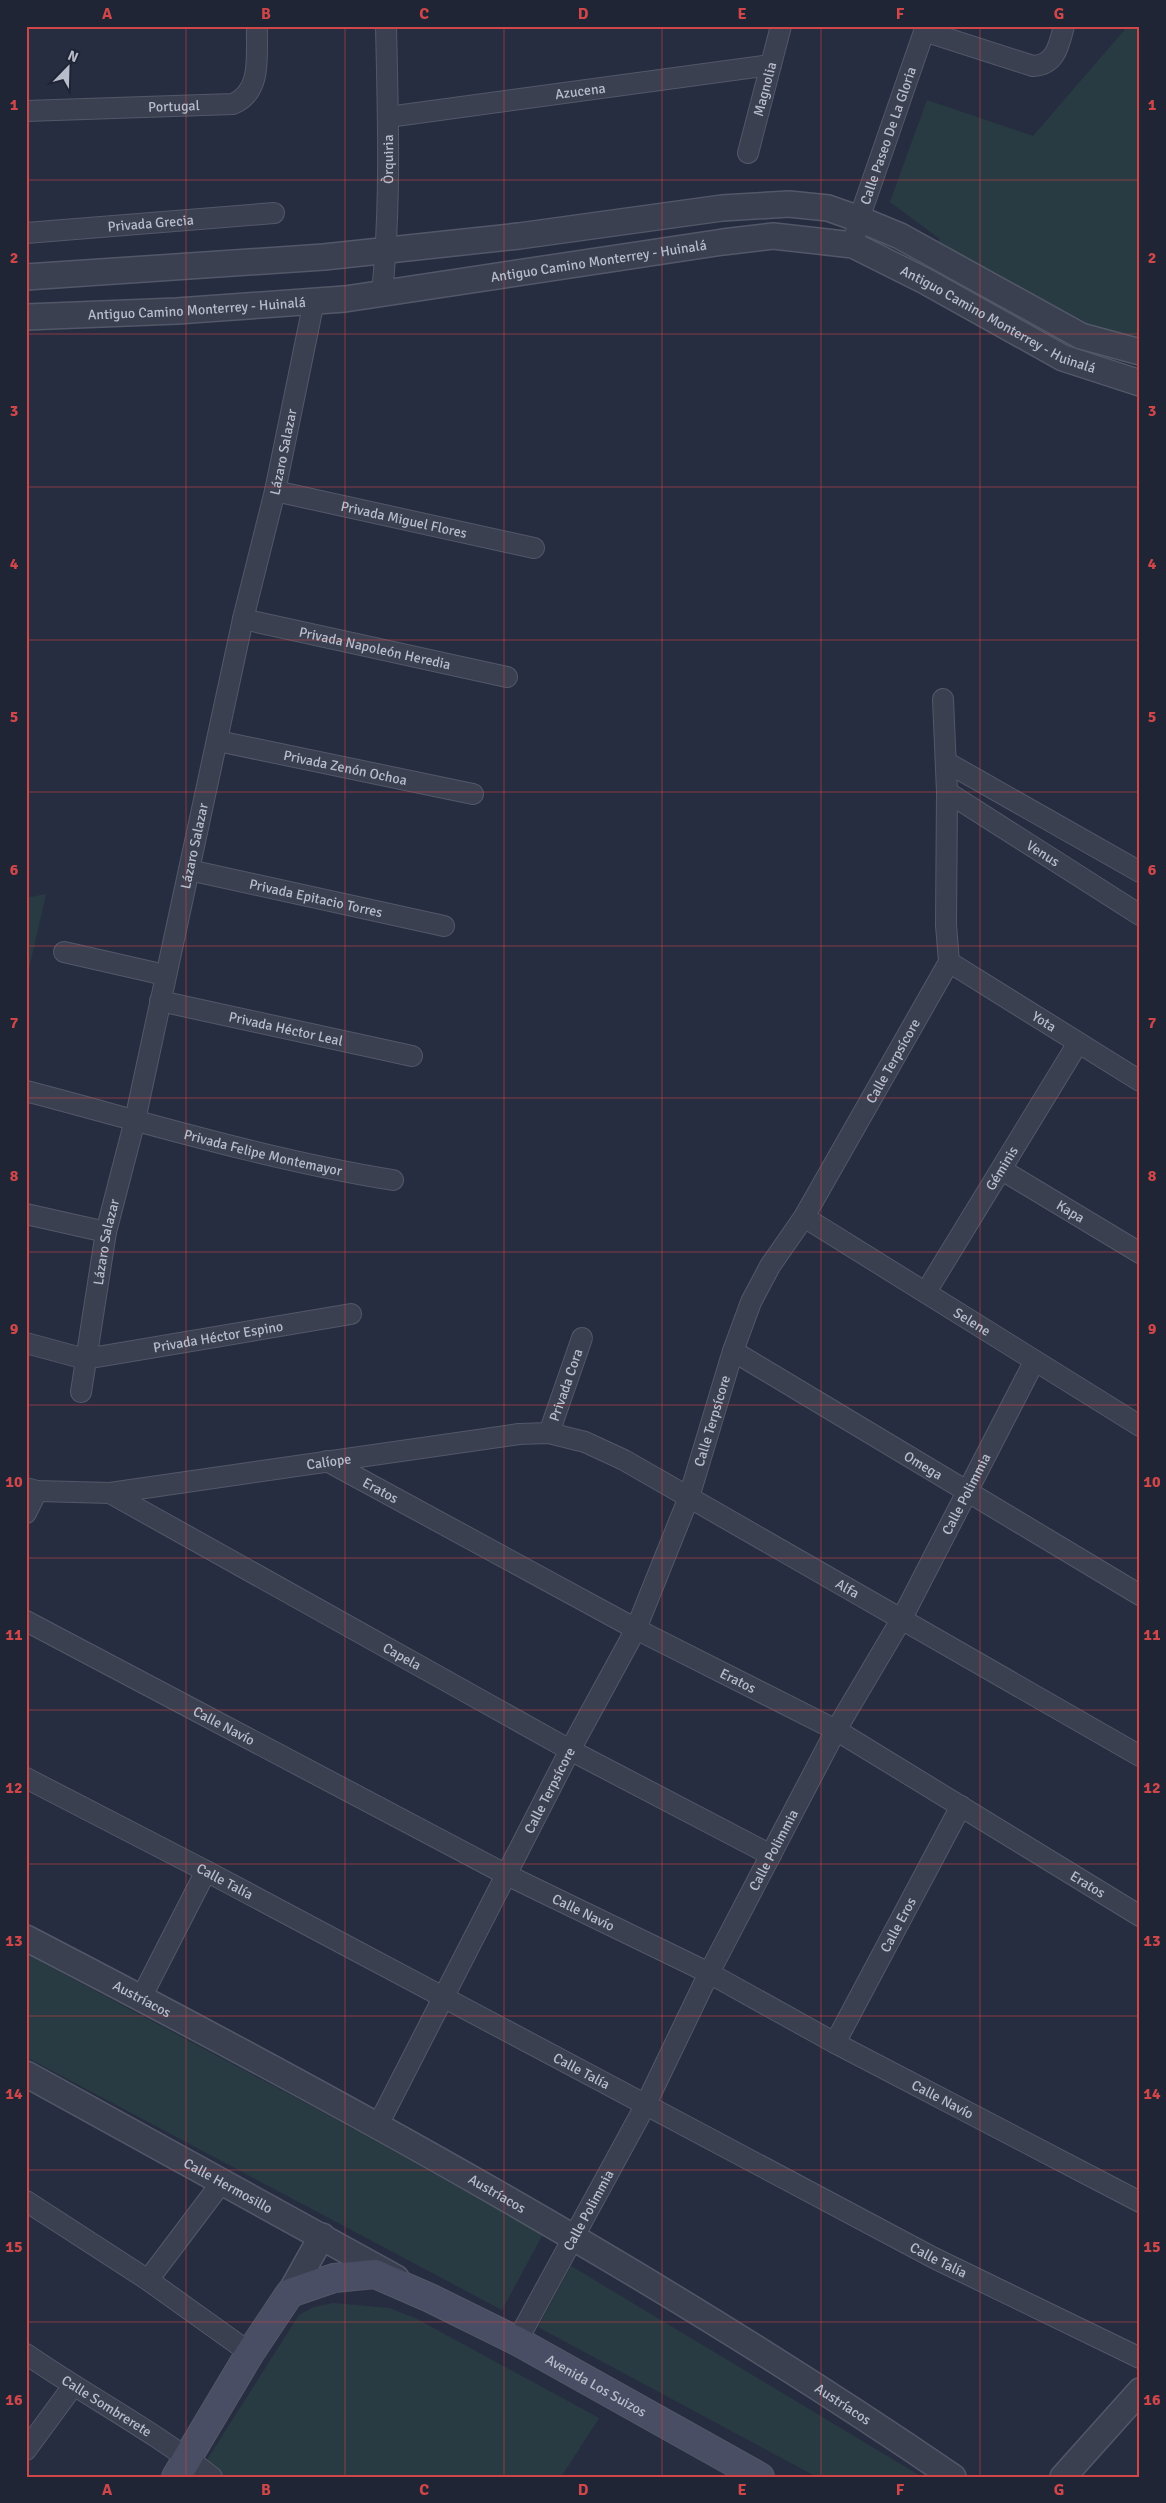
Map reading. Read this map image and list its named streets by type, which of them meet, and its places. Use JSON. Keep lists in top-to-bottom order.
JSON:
{
  "streets": {
    "main road": ["Avenida Los Suizos"],
    "street": [
      "Magnolia",
      "Azucena",
      "Portugal",
      "Calle Paseo De La Gloria",
      "Òrquiria",
      "Privada Grecia",
      "Antiguo Camino Monterrey - Huinalá",
      "Lázaro Salazar",
      "Privada Miguel Flores",
      "Privada Napoleón Heredia",
      "Privada Zenón Ochoa",
      "Venus",
      "Privada Epitacio Torres",
      "Yota",
      "Privada Héctor Leal",
      "Calle Terpsícore",
      "Privada Felipe Montemayor",
      "Géminis",
      "Kapa",
      "Selene",
      "Privada Héctor Espino",
      "Privada Cora",
      "Calíope",
      "Omega",
      "Eratos",
      "Calle Polimmia",
      "Alfa",
      "Capela",
      "Calle Navío",
      "Calle Talía",
      "Calle Eros",
      "Austríacos",
      "Calle Hermosillo",
      "Calle Sombrerete"
    ]
  },
  "crossings": [
    ["Magnolia", "Azucena"],
    ["Azucena", "Òrquiria"],
    ["Calle Paseo De La Gloria", "Antiguo Camino Monterrey - Huinalá"],
    ["Òrquiria", "Antiguo Camino Monterrey - Huinalá"],
    ["Antiguo Camino Monterrey - Huinalá", "Lázaro Salazar"],
    ["Lázaro Salazar", "Privada Miguel Flores"],
    ["Lázaro Salazar", "Privada Napoleón Heredia"],
    ["Lázaro Salazar", "Privada Zenón Ochoa"],
    ["Lázaro Salazar", "Privada Epitacio Torres"],
    ["Lázaro Salazar", "Privada Héctor Leal"],
    ["Lázaro Salazar", "Privada Felipe Montemayor"],
    ["Lázaro Salazar", "Privada Héctor Espino"],
    ["Yota", "Calle Terpsícore"],
    ["Yota", "Géminis"],
    ["Calle Terpsícore", "Selene"],
    ["Calle Terpsícore", "Omega"],
    ["Calle Terpsícore", "Eratos"],
    ["Calle Terpsícore", "Alfa"],
    ["Calle Terpsícore", "Capela"],
    ["Calle Terpsícore", "Calle Navío"],
    ["Calle Terpsícore", "Calle Talía"],
    ["Calle Terpsícore", "Austríacos"],
    ["Géminis", "Kapa"],
    ["Géminis", "Selene"],
    ["Selene", "Calle Polimmia"],
    ["Privada Cora", "Calíope"],
    ["Privada Cora", "Alfa"],
    ["Calíope", "Eratos"],
    ["Calíope", "Alfa"],
    ["Calíope", "Capela"],
    ["Omega", "Calle Polimmia"],
    ["Eratos", "Calle Polimmia"],
    ["Eratos", "Calle Eros"],
    ["Calle Polimmia", "Alfa"],
    ["Calle Polimmia", "Capela"],
    ["Calle Polimmia", "Calle Navío"],
    ["Calle Polimmia", "Calle Talía"],
    ["Calle Polimmia", "Austríacos"],
    ["Calle Polimmia", "Avenida Los Suizos"],
    ["Calle Navío", "Calle Eros"],
    ["Calle Hermosillo", "Avenida Los Suizos"]
  ],
  "north": "top right",
  "grid": {
    "columns": [
      "A",
      "B",
      "C",
      "D",
      "E",
      "F",
      "G"
    ],
    "rows": [
      "1",
      "2",
      "3",
      "4",
      "5",
      "6",
      "7",
      "8",
      "9",
      "10",
      "11",
      "12",
      "13",
      "14",
      "15",
      "16"
    ]
  }
}
